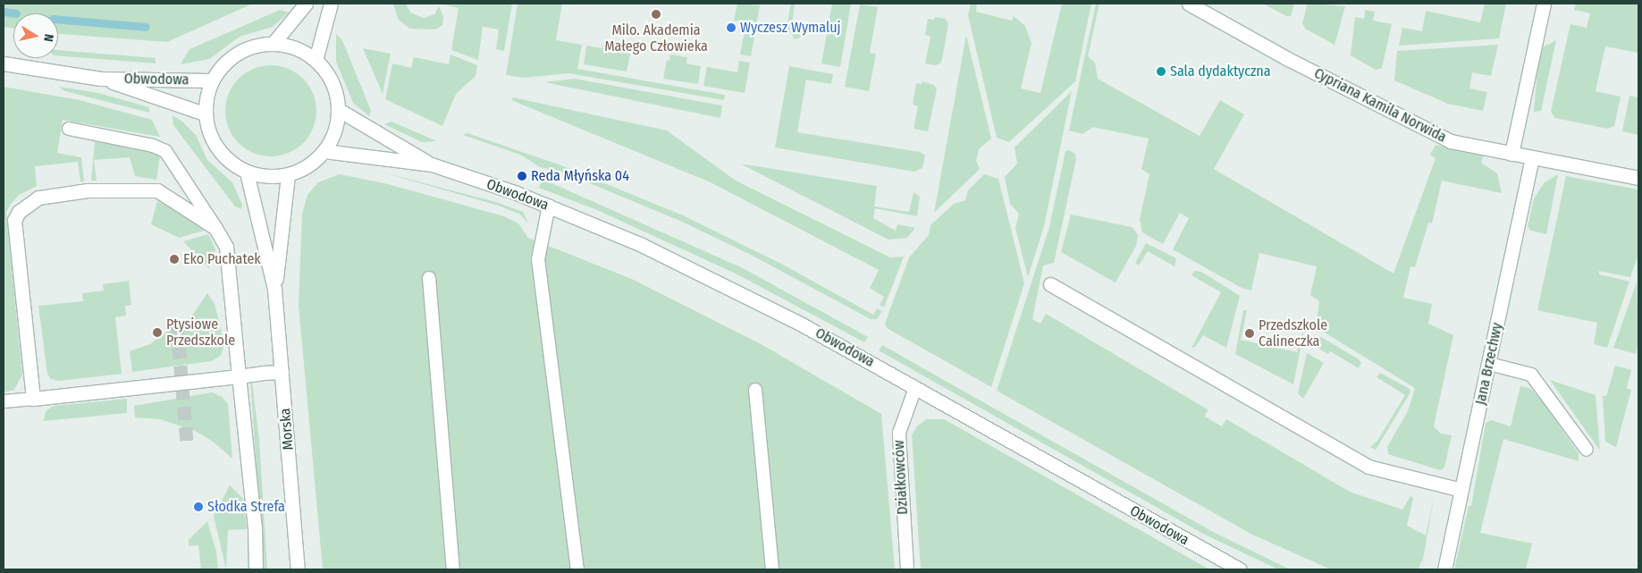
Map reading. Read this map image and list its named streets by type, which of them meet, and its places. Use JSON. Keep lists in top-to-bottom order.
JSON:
{
  "streets": {
    "street": [
      "Obwodowa",
      "Cypriana Kamila Norwida",
      "Jana Brzechwy",
      "Morska"
    ],
    "lane": ["Działkowców"]
  },
  "crossings": [
    ["Obwodowa", "Morska"],
    ["Obwodowa", "Działkowców"],
    ["Cypriana Kamila Norwida", "Jana Brzechwy"]
  ],
  "places": [
    "Milo. Akademia Małego Człowieka",
    "Wyczesz Wymaluj",
    "Sala dydaktyczna",
    "Reda Młyńska 04",
    "Eko Puchatek",
    "Ptysiowe Przedszkole",
    "Przedszkole Calineczka",
    "Słodka Strefa"
  ],
  "north": "right"
}
